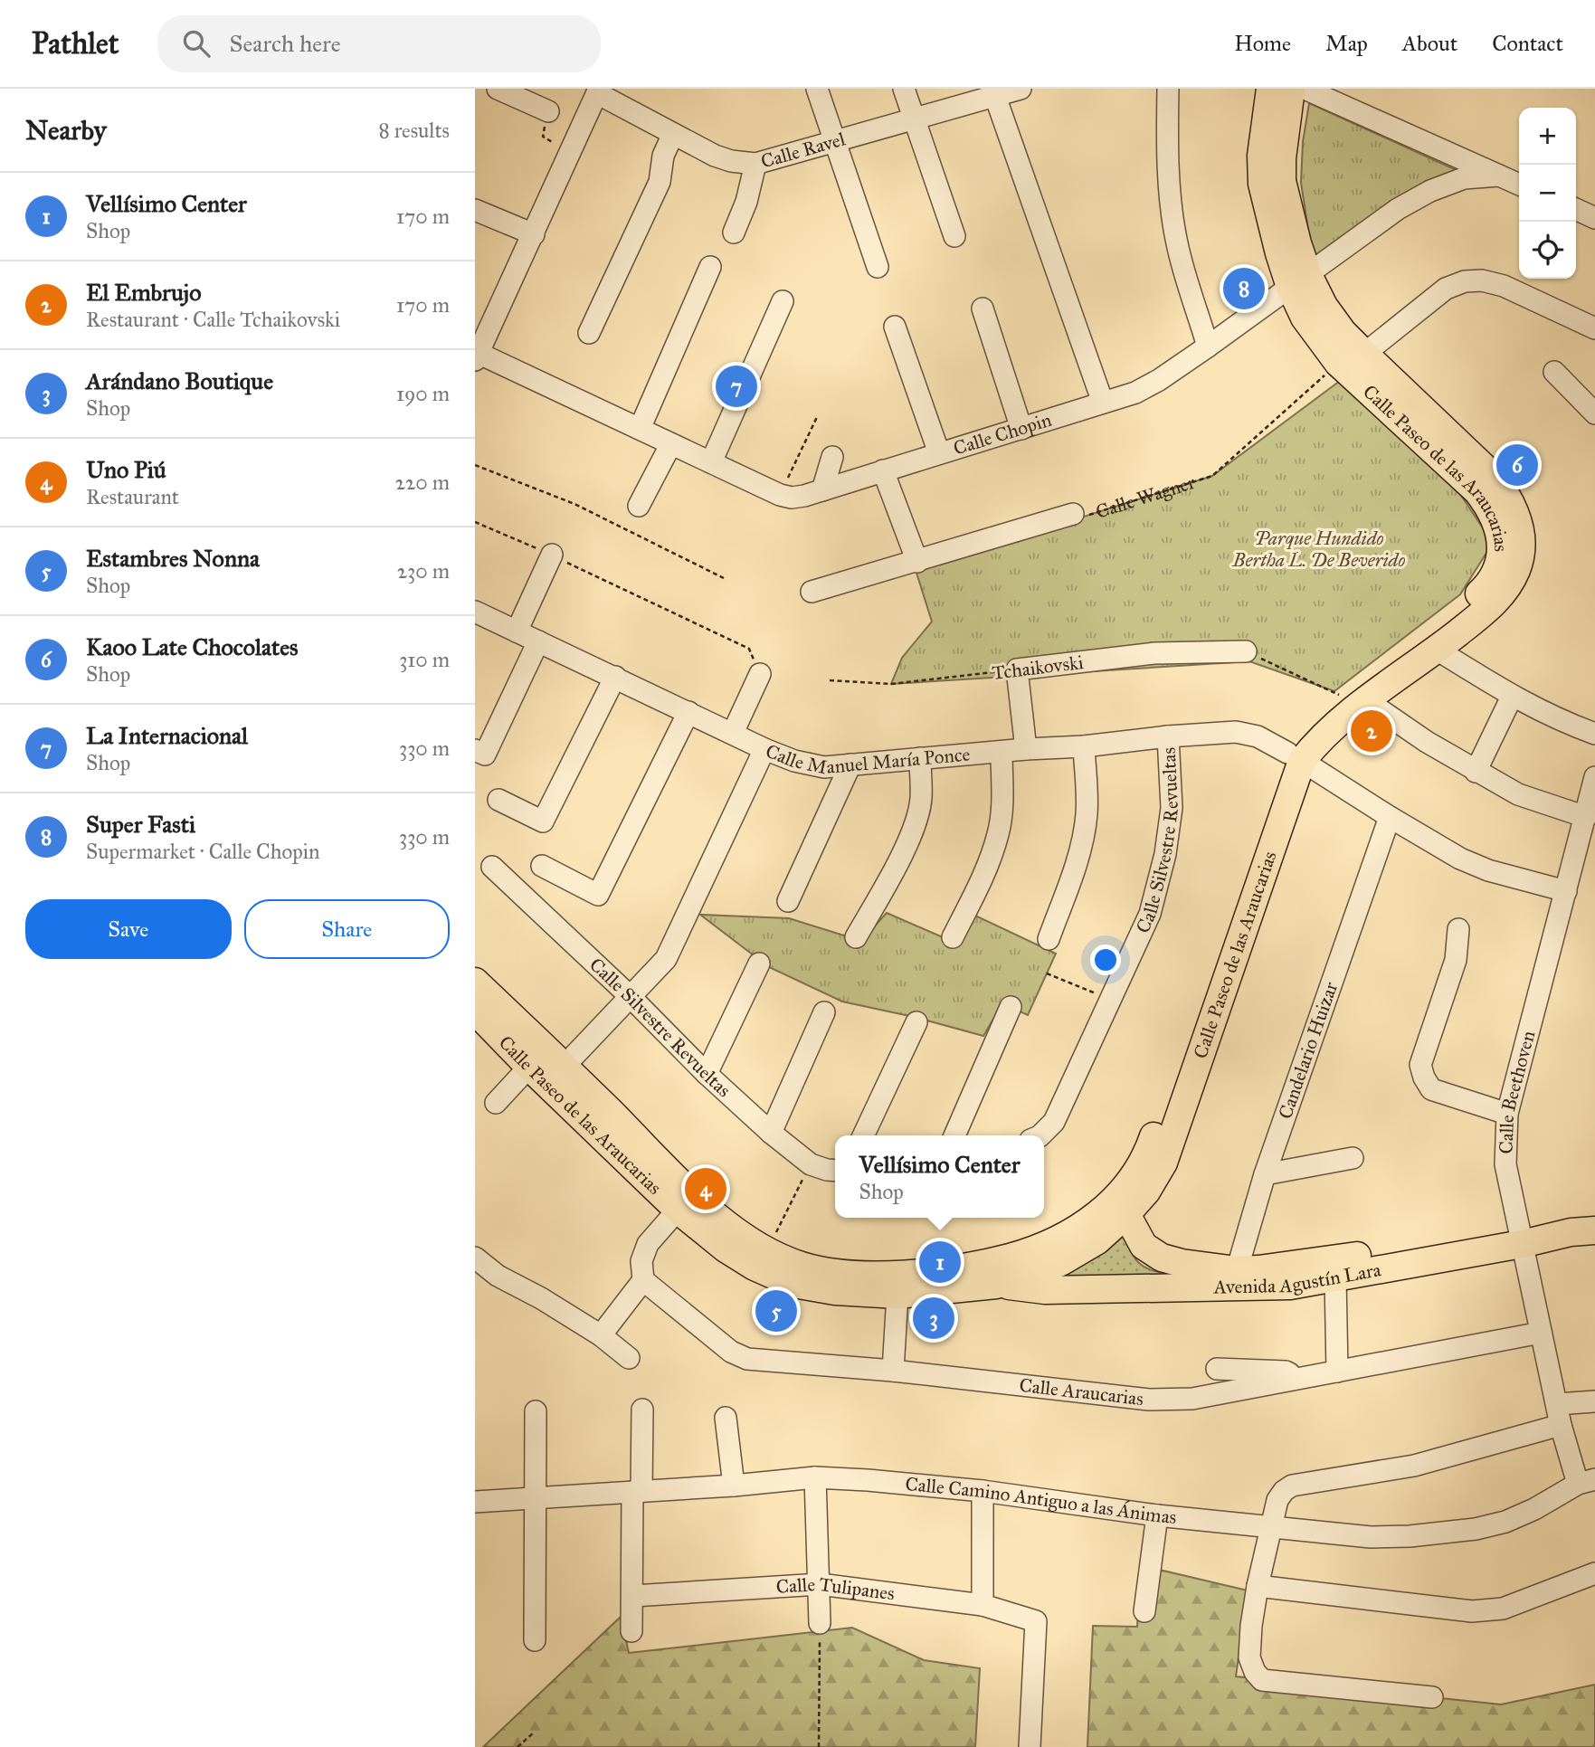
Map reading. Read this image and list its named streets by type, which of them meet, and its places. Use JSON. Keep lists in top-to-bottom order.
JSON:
{
  "streets": {
    "main road": ["Calle Paseo de las Araucarias", "Avenida Agustín Lara"],
    "street": [
      "Calle Ravel",
      "Calle Chopin",
      "Calle Wagner",
      "Tchaikovski",
      "Calle Manuel María Ponce",
      "Calle Silvestre Revueltas",
      "Candelario Huizar",
      "Calle Beethoven",
      "Calle Araucarias",
      "Calle Camino Antiguo a las Ánimas",
      "Calle Tulipanes"
    ]
  },
  "crossings": [
    ["Calle Chopin", "Calle Paseo de las Araucarias"],
    ["Calle Paseo de las Araucarias", "Calle Wagner"],
    ["Calle Paseo de las Araucarias", "Calle Manuel María Ponce"],
    ["Calle Paseo de las Araucarias", "Avenida Agustín Lara"],
    ["Calle Manuel María Ponce", "Calle Silvestre Revueltas"],
    ["Calle Manuel María Ponce", "Candelario Huizar"],
    ["Calle Manuel María Ponce", "Calle Beethoven"],
    ["Candelario Huizar", "Avenida Agustín Lara"],
    ["Calle Beethoven", "Avenida Agustín Lara"],
    ["Calle Beethoven", "Calle Araucarias"],
    ["Calle Beethoven", "Calle Camino Antiguo a las Ánimas"]
  ],
  "parks": ["Parque Hundido Bertha L. De Beverido"],
  "page": {
    "header": "Pathlet",
    "search": "Search here",
    "nav": [
      "Home",
      "Map",
      "About",
      "Contact"
    ],
    "heading": ["Nearby", "8 results"],
    "map_buttons": ["+", "−"],
    "list": [
      {
        "mark": "1",
        "name": "Vellísimo Center",
        "note": "Shop",
        "value": "170 m"
      },
      {
        "mark": "2",
        "name": "El Embrujo",
        "note": "Restaurant · Calle Tchaikovski",
        "value": "170 m"
      },
      {
        "mark": "3",
        "name": "Arándano Boutique",
        "note": "Shop",
        "value": "190 m"
      },
      {
        "mark": "4",
        "name": "Uno Piú",
        "note": "Restaurant",
        "value": "220 m"
      },
      {
        "mark": "5",
        "name": "Estambres Nonna",
        "note": "Shop",
        "value": "230 m"
      },
      {
        "mark": "6",
        "name": "Kaoo Late Chocolates",
        "note": "Shop",
        "value": "310 m"
      },
      {
        "mark": "7",
        "name": "La Internacional",
        "note": "Shop",
        "value": "330 m"
      },
      {
        "mark": "8",
        "name": "Super Fasti",
        "note": "Supermarket · Calle Chopin",
        "value": "330 m"
      }
    ],
    "pins": [
      "8",
      "7",
      "6",
      "2",
      "4",
      "1",
      "5",
      "3"
    ],
    "buttons": ["Save", "Share"],
    "popup": ["Vellísimo Center", "Shop"]
  }
}
